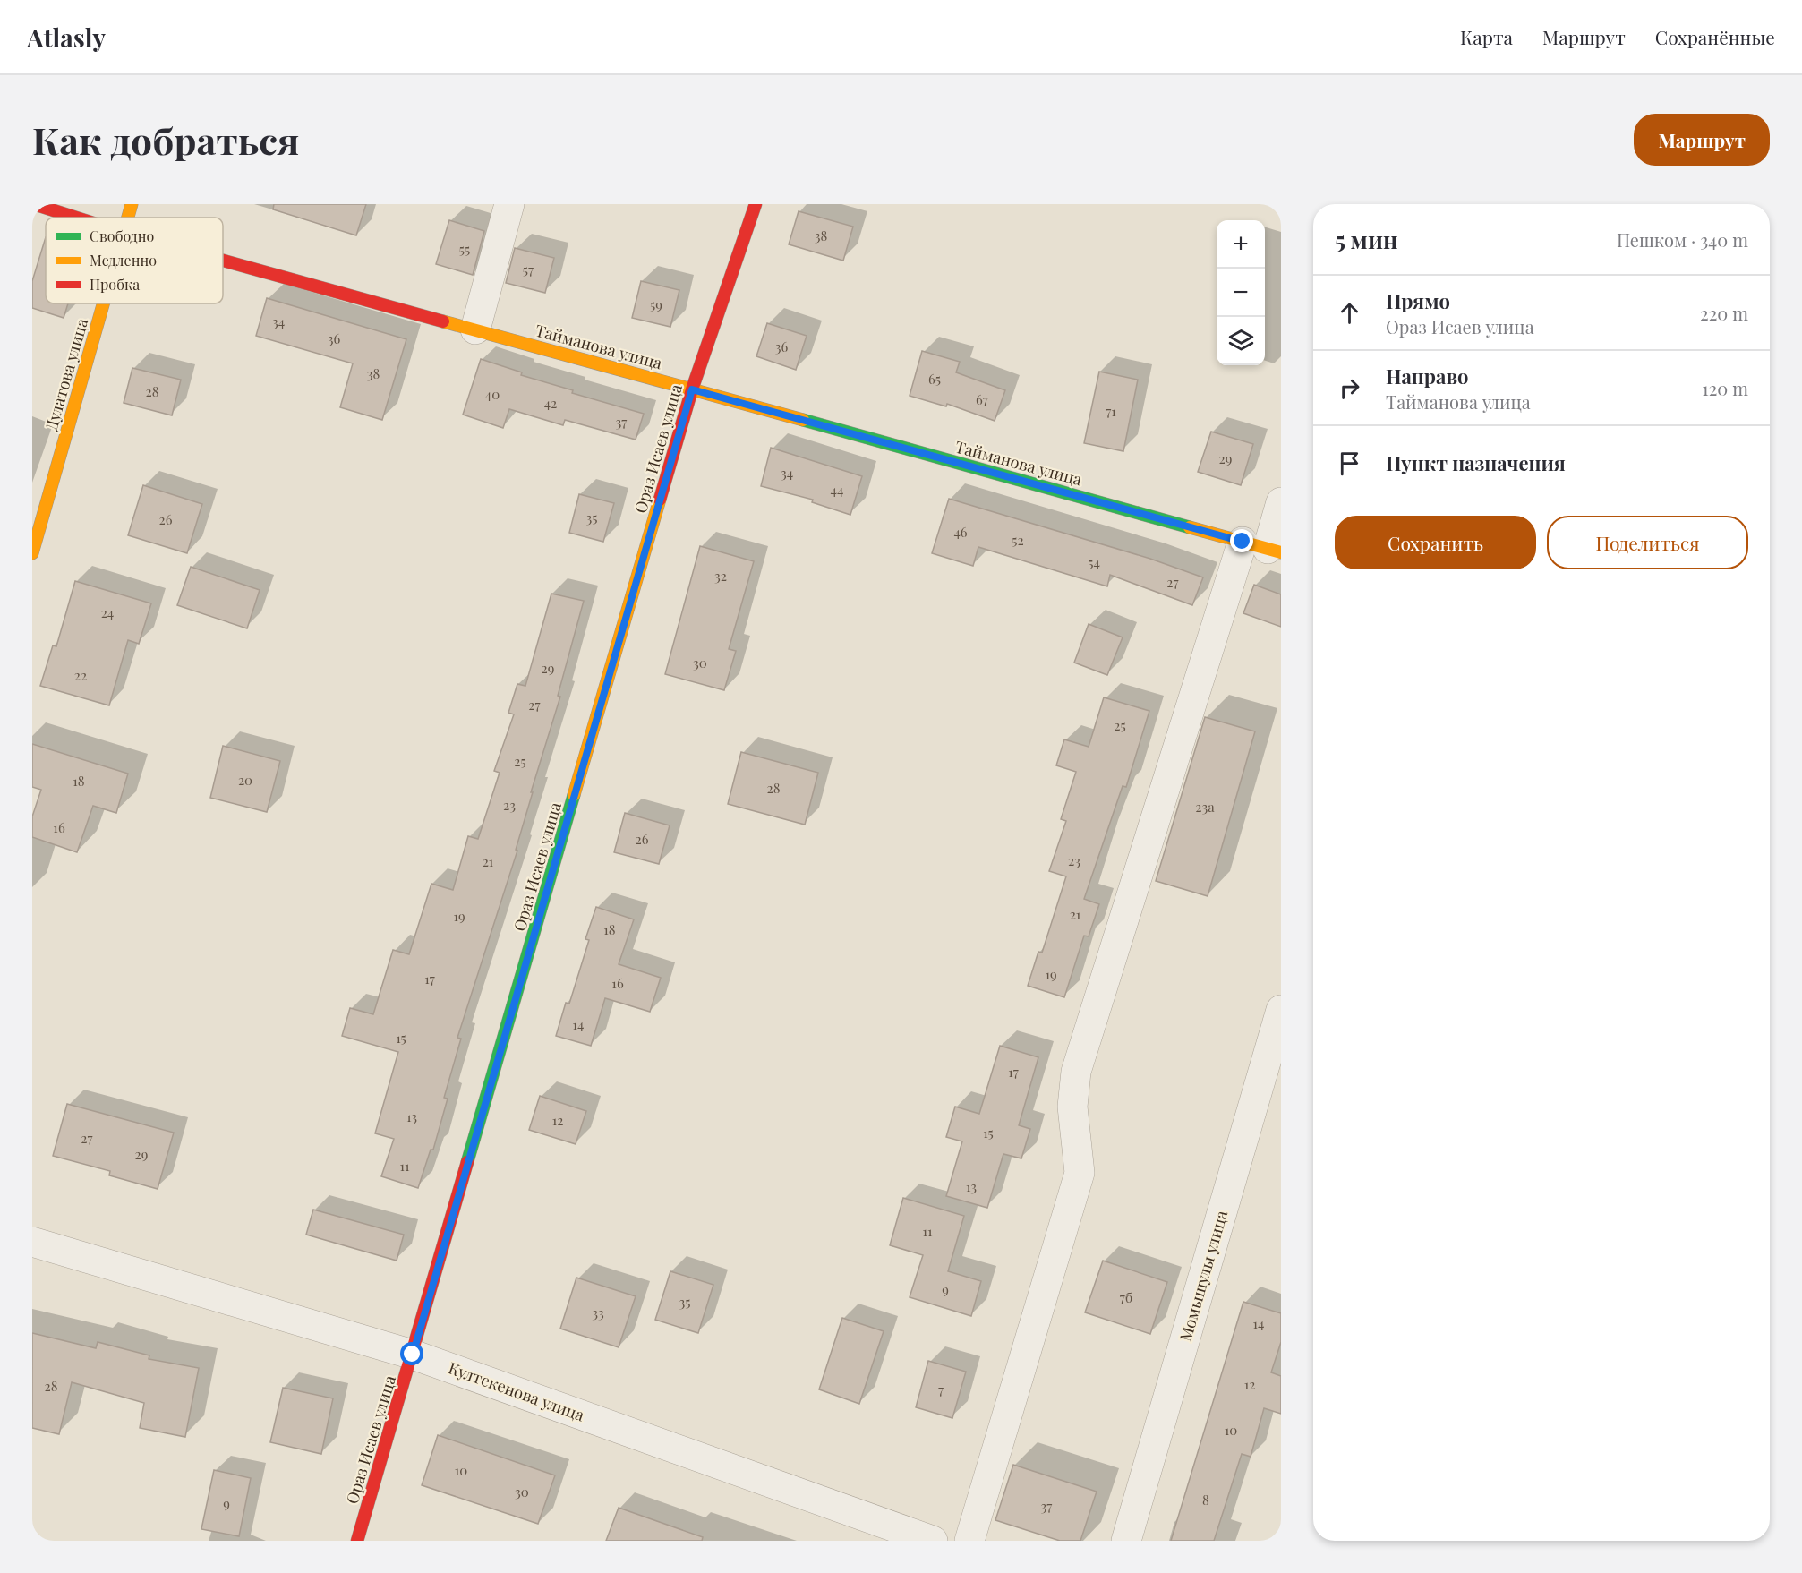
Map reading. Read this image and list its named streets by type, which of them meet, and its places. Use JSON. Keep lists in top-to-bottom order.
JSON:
{
  "streets": {
    "street": [
      "Тайманова улица",
      "Дулатова улица",
      "Ораз Исаев улица",
      "Момышулы улица",
      "Култекенова улица"
    ]
  },
  "crossings": [
    ["Тайманова улица", "Ораз Исаев улица"],
    ["Ораз Исаев улица", "Култекенова улица"]
  ],
  "house_numbers": [
    "38",
    "55",
    "57",
    "59",
    "34",
    "36",
    "36",
    "38",
    "65",
    "28",
    "40",
    "67",
    "42",
    "71",
    "37",
    "29",
    "34",
    "44",
    "35",
    "26",
    "46",
    "52",
    "54",
    "32",
    "27",
    "24",
    "30",
    "29",
    "22",
    "27",
    "25",
    "25",
    "20",
    "18",
    "28",
    "23",
    "23а",
    "16",
    "26",
    "23",
    "21",
    "21",
    "19",
    "18",
    "19",
    "17",
    "16",
    "14",
    "15",
    "17",
    "13",
    "12",
    "15",
    "27",
    "29",
    "11",
    "13",
    "11",
    "9",
    "7б",
    "35",
    "33",
    "14",
    "12",
    "28",
    "7",
    "10",
    "10",
    "30",
    "8",
    "9",
    "37"
  ],
  "legend": ["Свободно", "Медленно", "Пробка"],
  "page": {
    "header": "Atlasly",
    "nav": ["Карта", "Маршрут", "Сохранённые"],
    "buttons": [
      "Маршрут",
      ["Сохранить", "Поделиться"]
    ],
    "title": "Как добраться",
    "heading": ["5 мин", "Пешком · 340 m"],
    "map_buttons": ["+", "−"],
    "list": [
      ["Прямо", "Ораз Исаев улица", "220 m"],
      ["Направо", "Тайманова улица", "120 m"],
      "Пункт назначения"
    ]
  }
}
